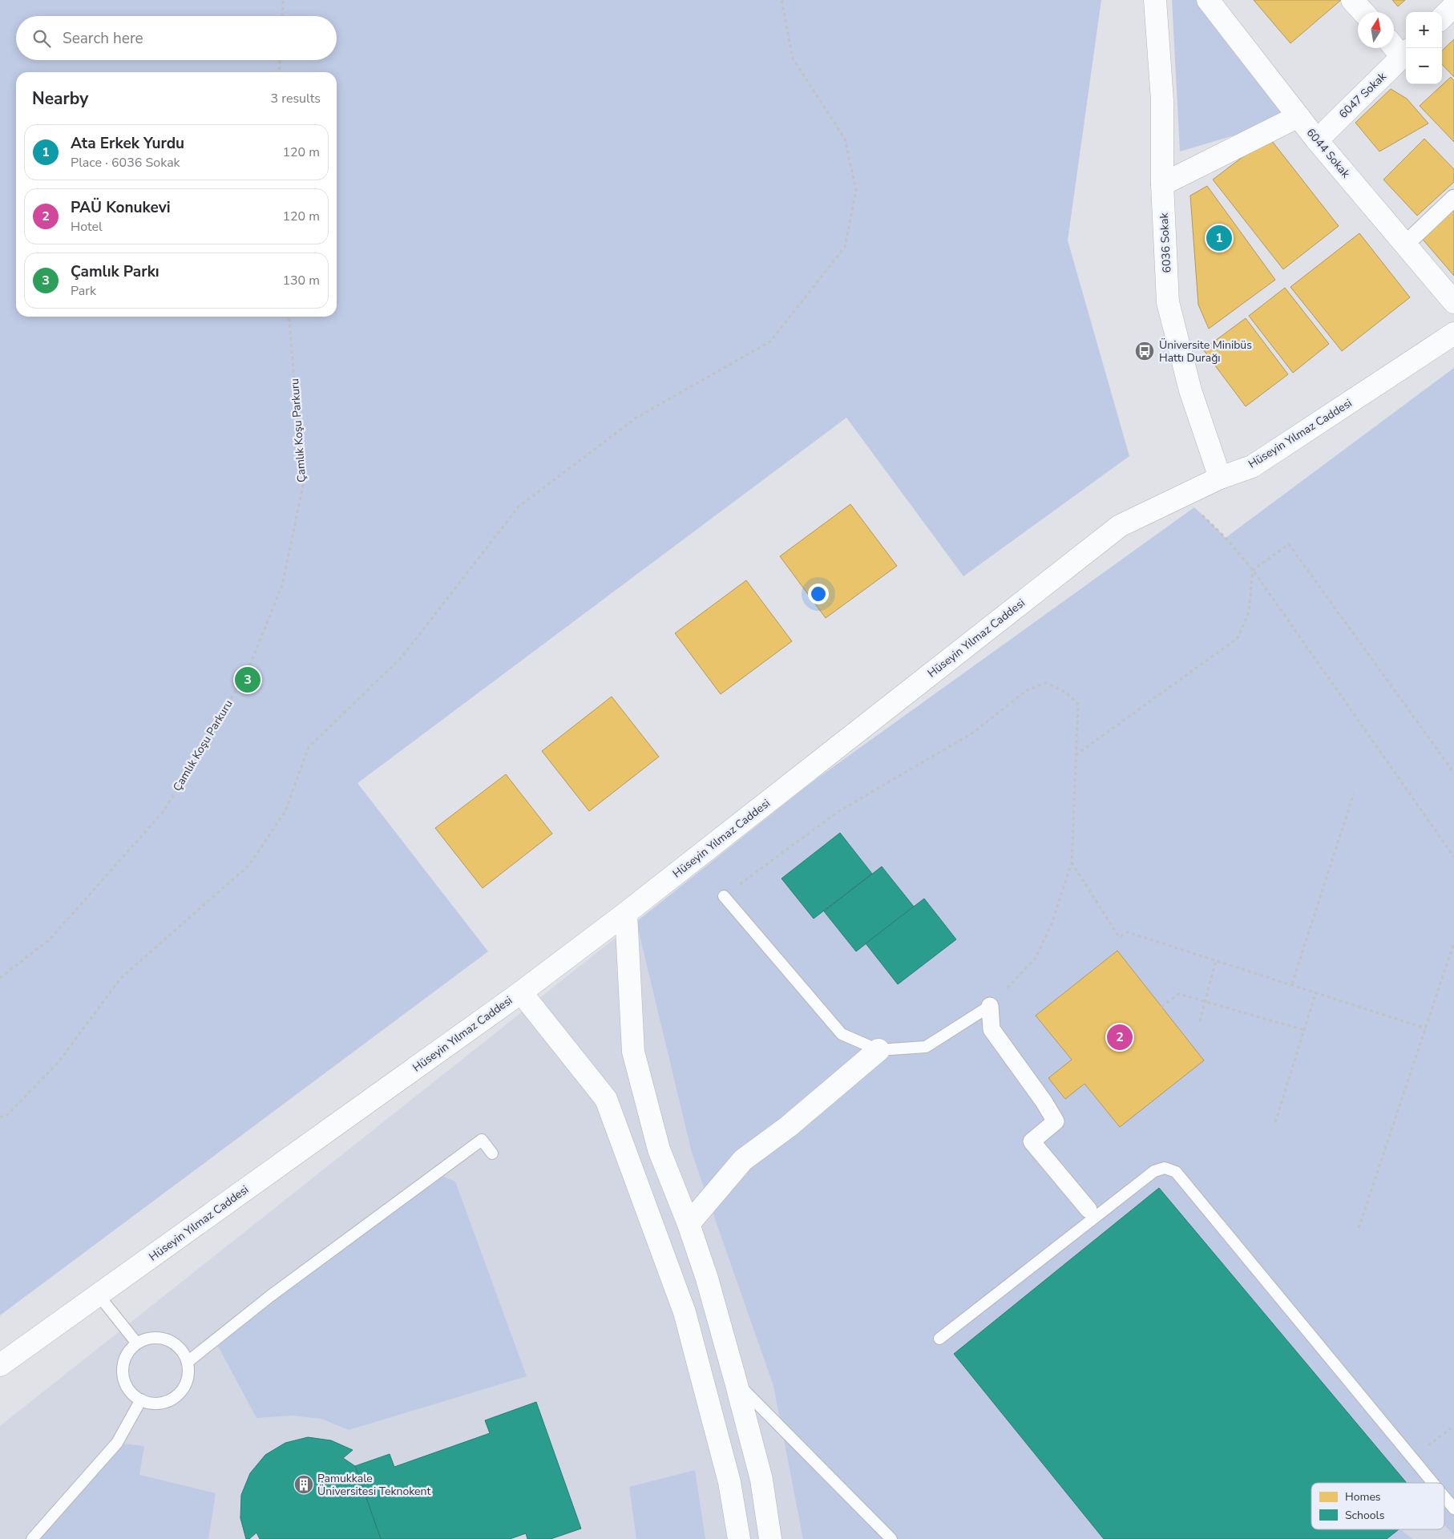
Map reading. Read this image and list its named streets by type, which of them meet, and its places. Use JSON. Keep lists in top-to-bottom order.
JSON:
{
  "streets": {
    "street": [
      "6047 Sokak",
      "6044 Sokak",
      "6036 Sokak",
      "Hüseyin Yılmaz Caddesi"
    ],
    "path": ["Çamlık Koşu Parkuru"]
  },
  "crossings": [
    ["6047 Sokak", "6044 Sokak"],
    ["6036 Sokak", "Hüseyin Yılmaz Caddesi"]
  ],
  "places": {
    "bus stop": ["Üniversite Minibüs Hattı Durağı"],
    "building": ["Pamukkale Üniversitesi Teknokent"]
  },
  "legend": ["Homes", "Schools"],
  "north": "top",
  "page": {
    "map_buttons": ["+", "−"],
    "search": "Search here",
    "heading": ["Nearby", "3 results"],
    "list": [
      {
        "mark": "1",
        "name": "Ata Erkek Yurdu",
        "note": "Place · 6036 Sokak",
        "value": "120 m"
      },
      {
        "mark": "2",
        "name": "PAÜ Konukevi",
        "note": "Hotel",
        "value": "120 m"
      },
      {
        "mark": "3",
        "name": "Çamlık Parkı",
        "note": "Park",
        "value": "130 m"
      }
    ],
    "pins": ["1", "3", "2"]
  }
}
